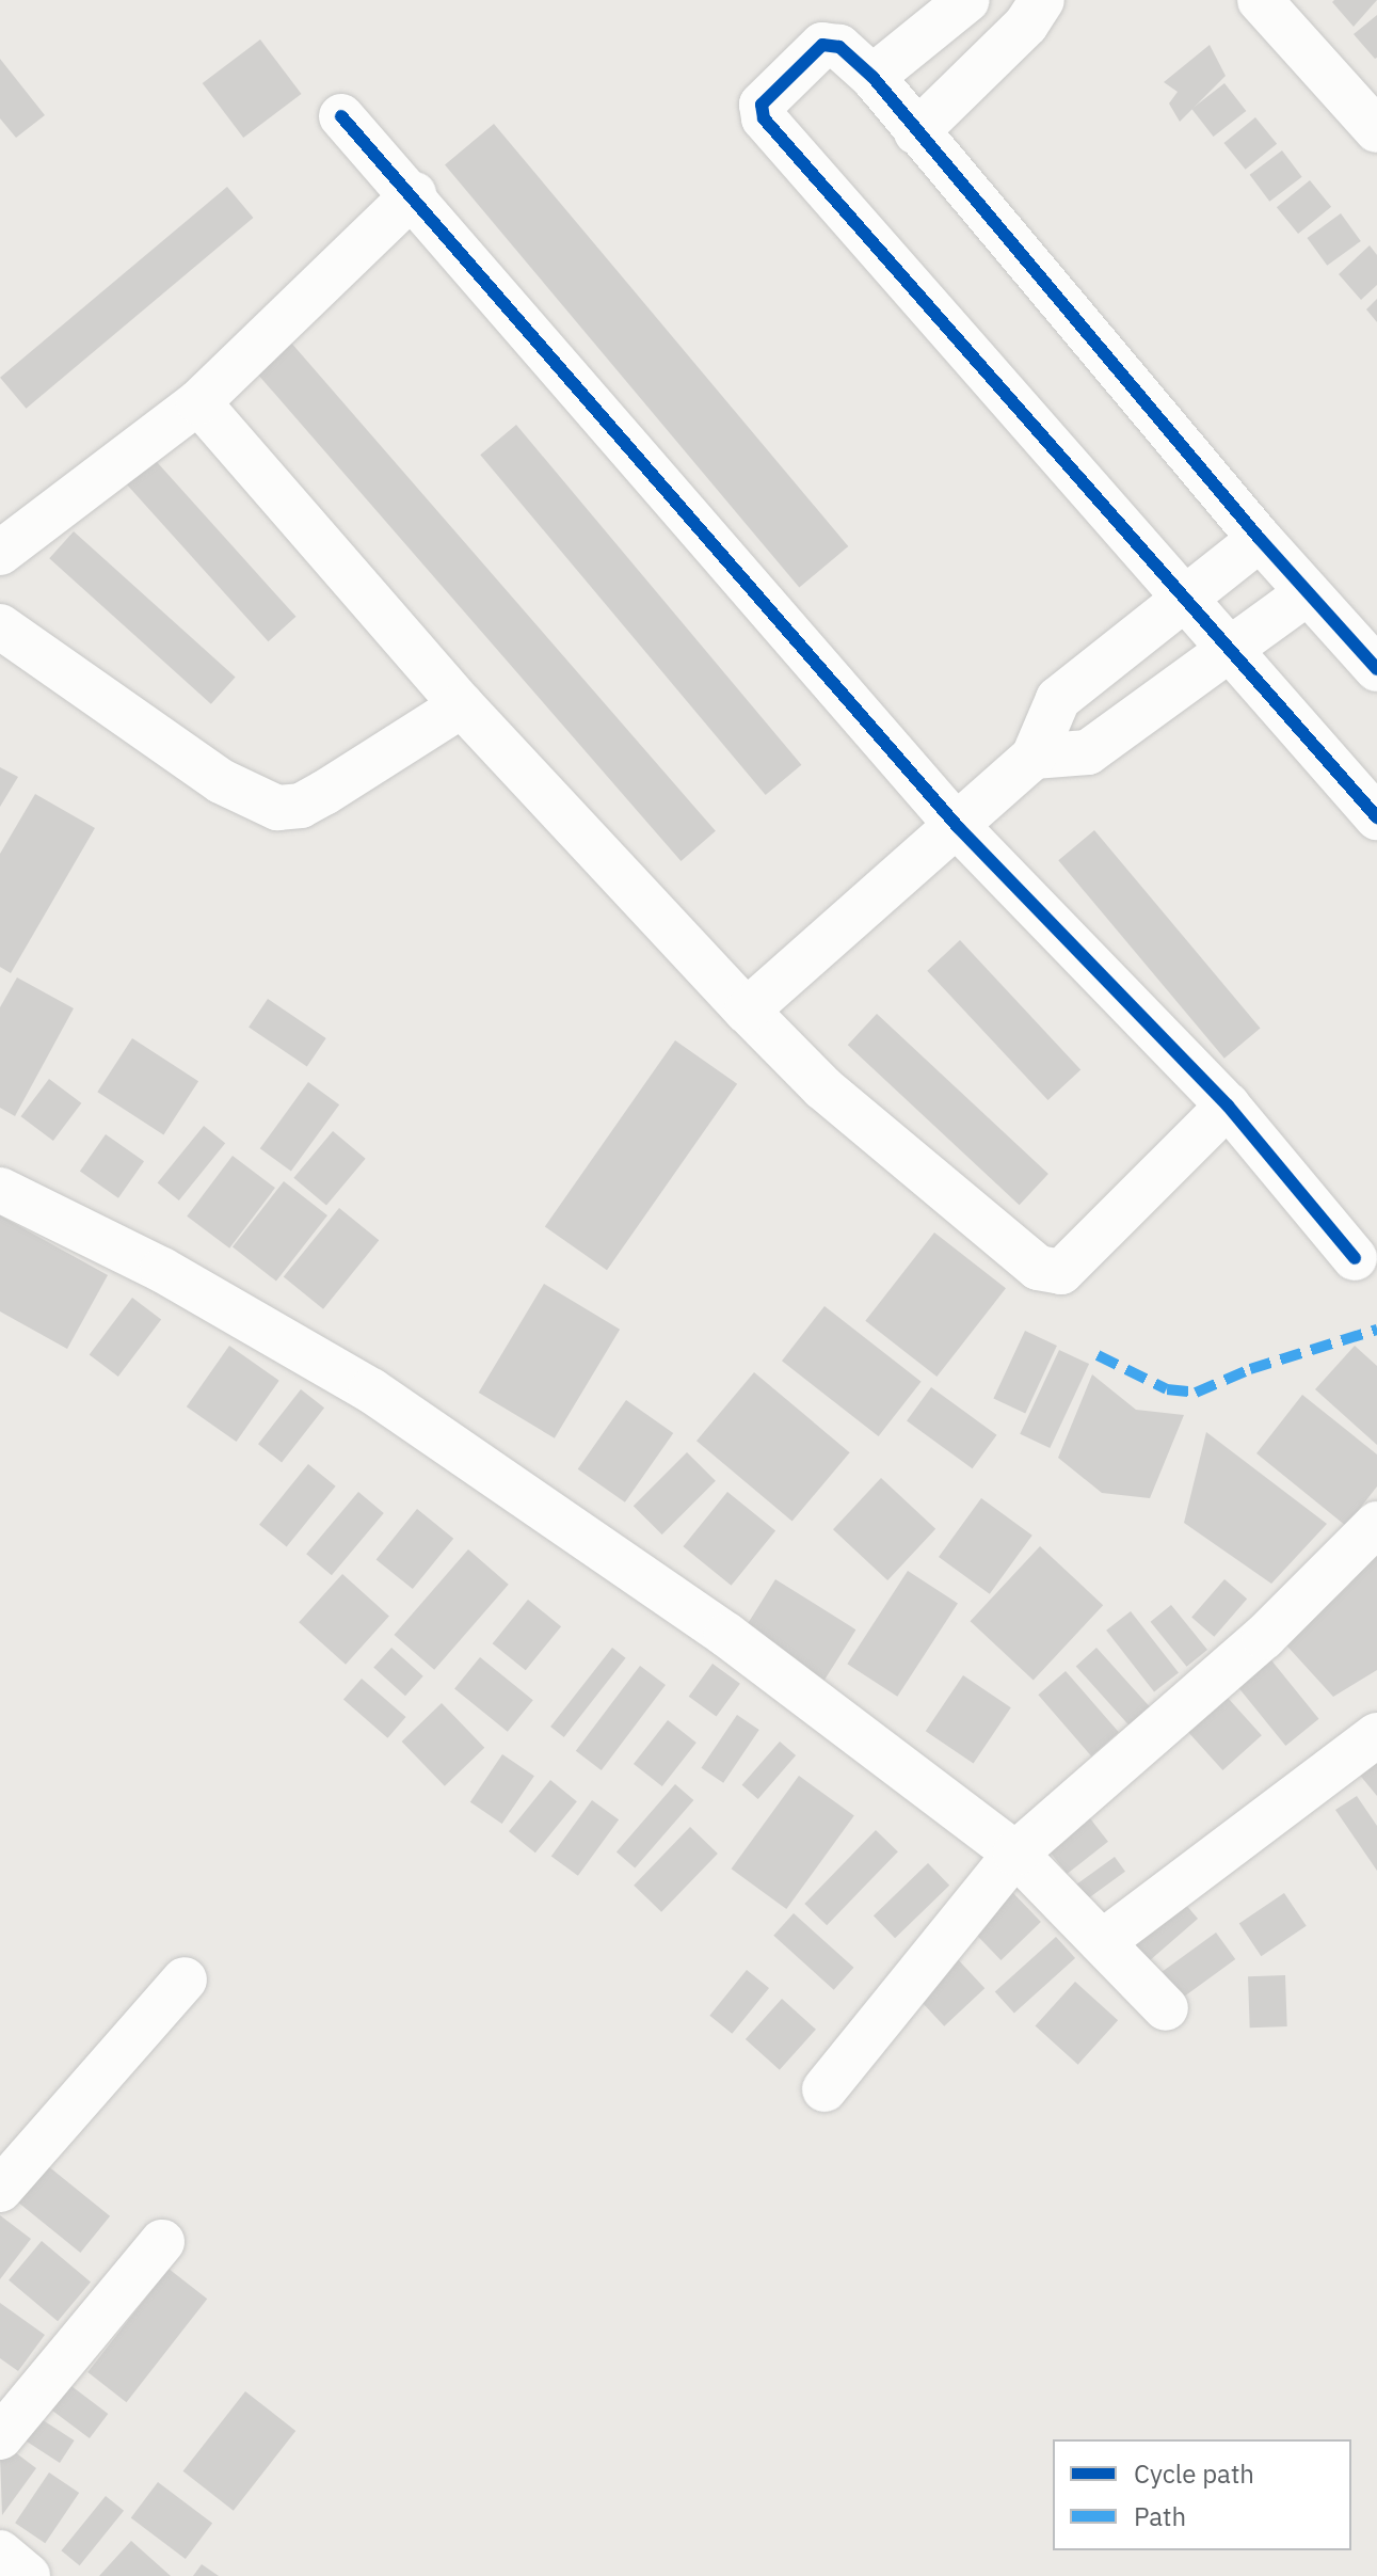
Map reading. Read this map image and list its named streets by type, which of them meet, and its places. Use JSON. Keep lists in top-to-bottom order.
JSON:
{
  "legend": ["Cycle path", "Path"]
}
